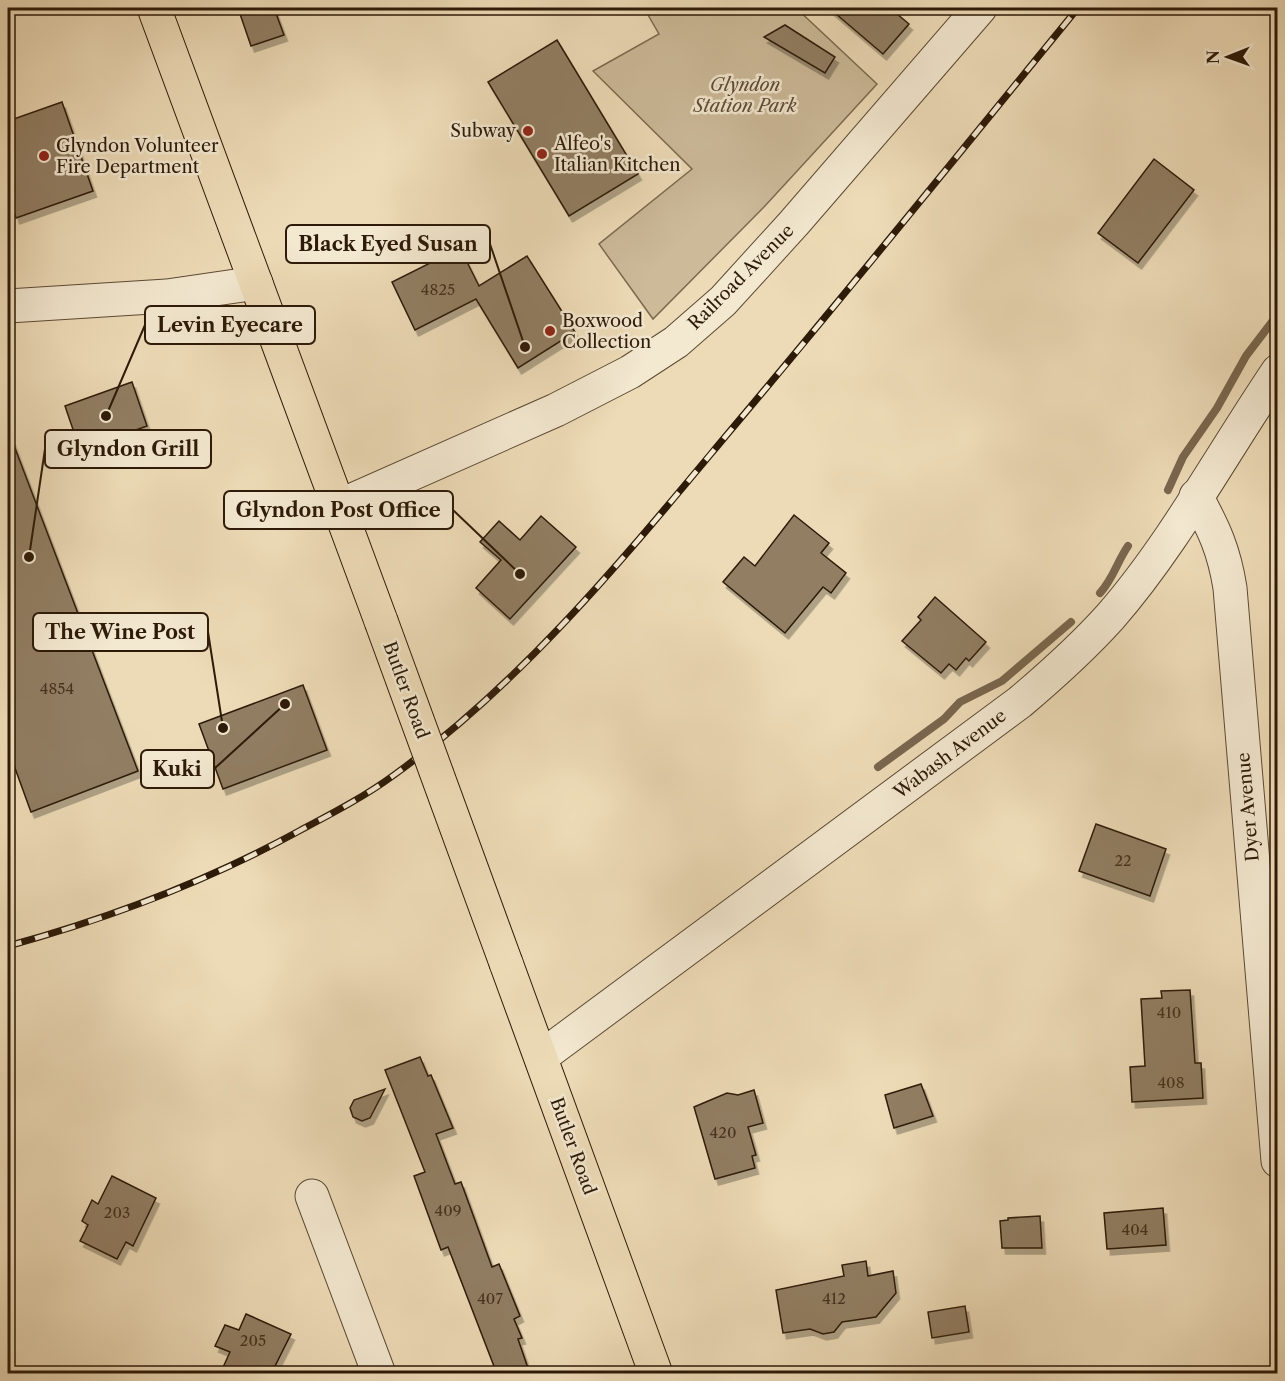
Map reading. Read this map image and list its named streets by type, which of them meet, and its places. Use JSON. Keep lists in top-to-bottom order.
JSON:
{
  "streets": {
    "main road": ["Butler Road"],
    "street": ["Railroad Avenue", "Wabash Avenue", "Dyer Avenue"]
  },
  "crossings": [
    ["Railroad Avenue", "Butler Road"],
    ["Butler Road", "Wabash Avenue"],
    ["Wabash Avenue", "Dyer Avenue"]
  ],
  "parks": ["Glyndon Station Park"],
  "places": [
    "Subway",
    "Alfeo's Italian Kitchen",
    "Glyndon Volunteer Fire Department",
    "Boxwood Collection",
    "Black Eyed Susan",
    "Levin Eyecare",
    "Glyndon Grill",
    "Glyndon Post Office",
    "Kuki",
    "The Wine Post"
  ],
  "house_numbers": [
    "4825",
    "4854",
    "22",
    "410",
    "408",
    "420",
    "409",
    "203",
    "404",
    "407",
    "412",
    "205"
  ],
  "north": "left"
}
